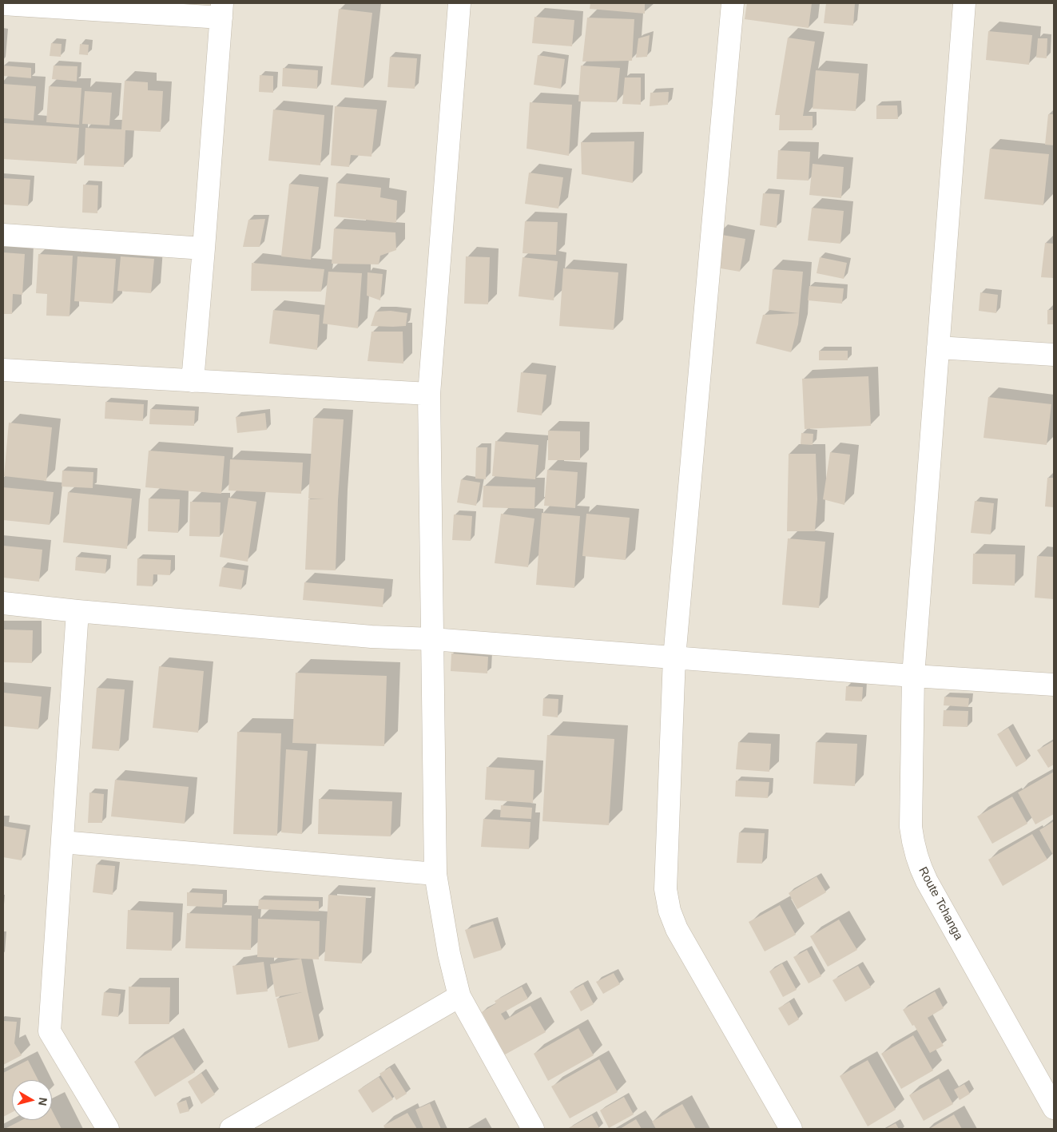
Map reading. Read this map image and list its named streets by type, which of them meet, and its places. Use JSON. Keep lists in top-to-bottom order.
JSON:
{
  "streets": {
    "street": ["Route Tchanga"]
  },
  "north": "right"
}
